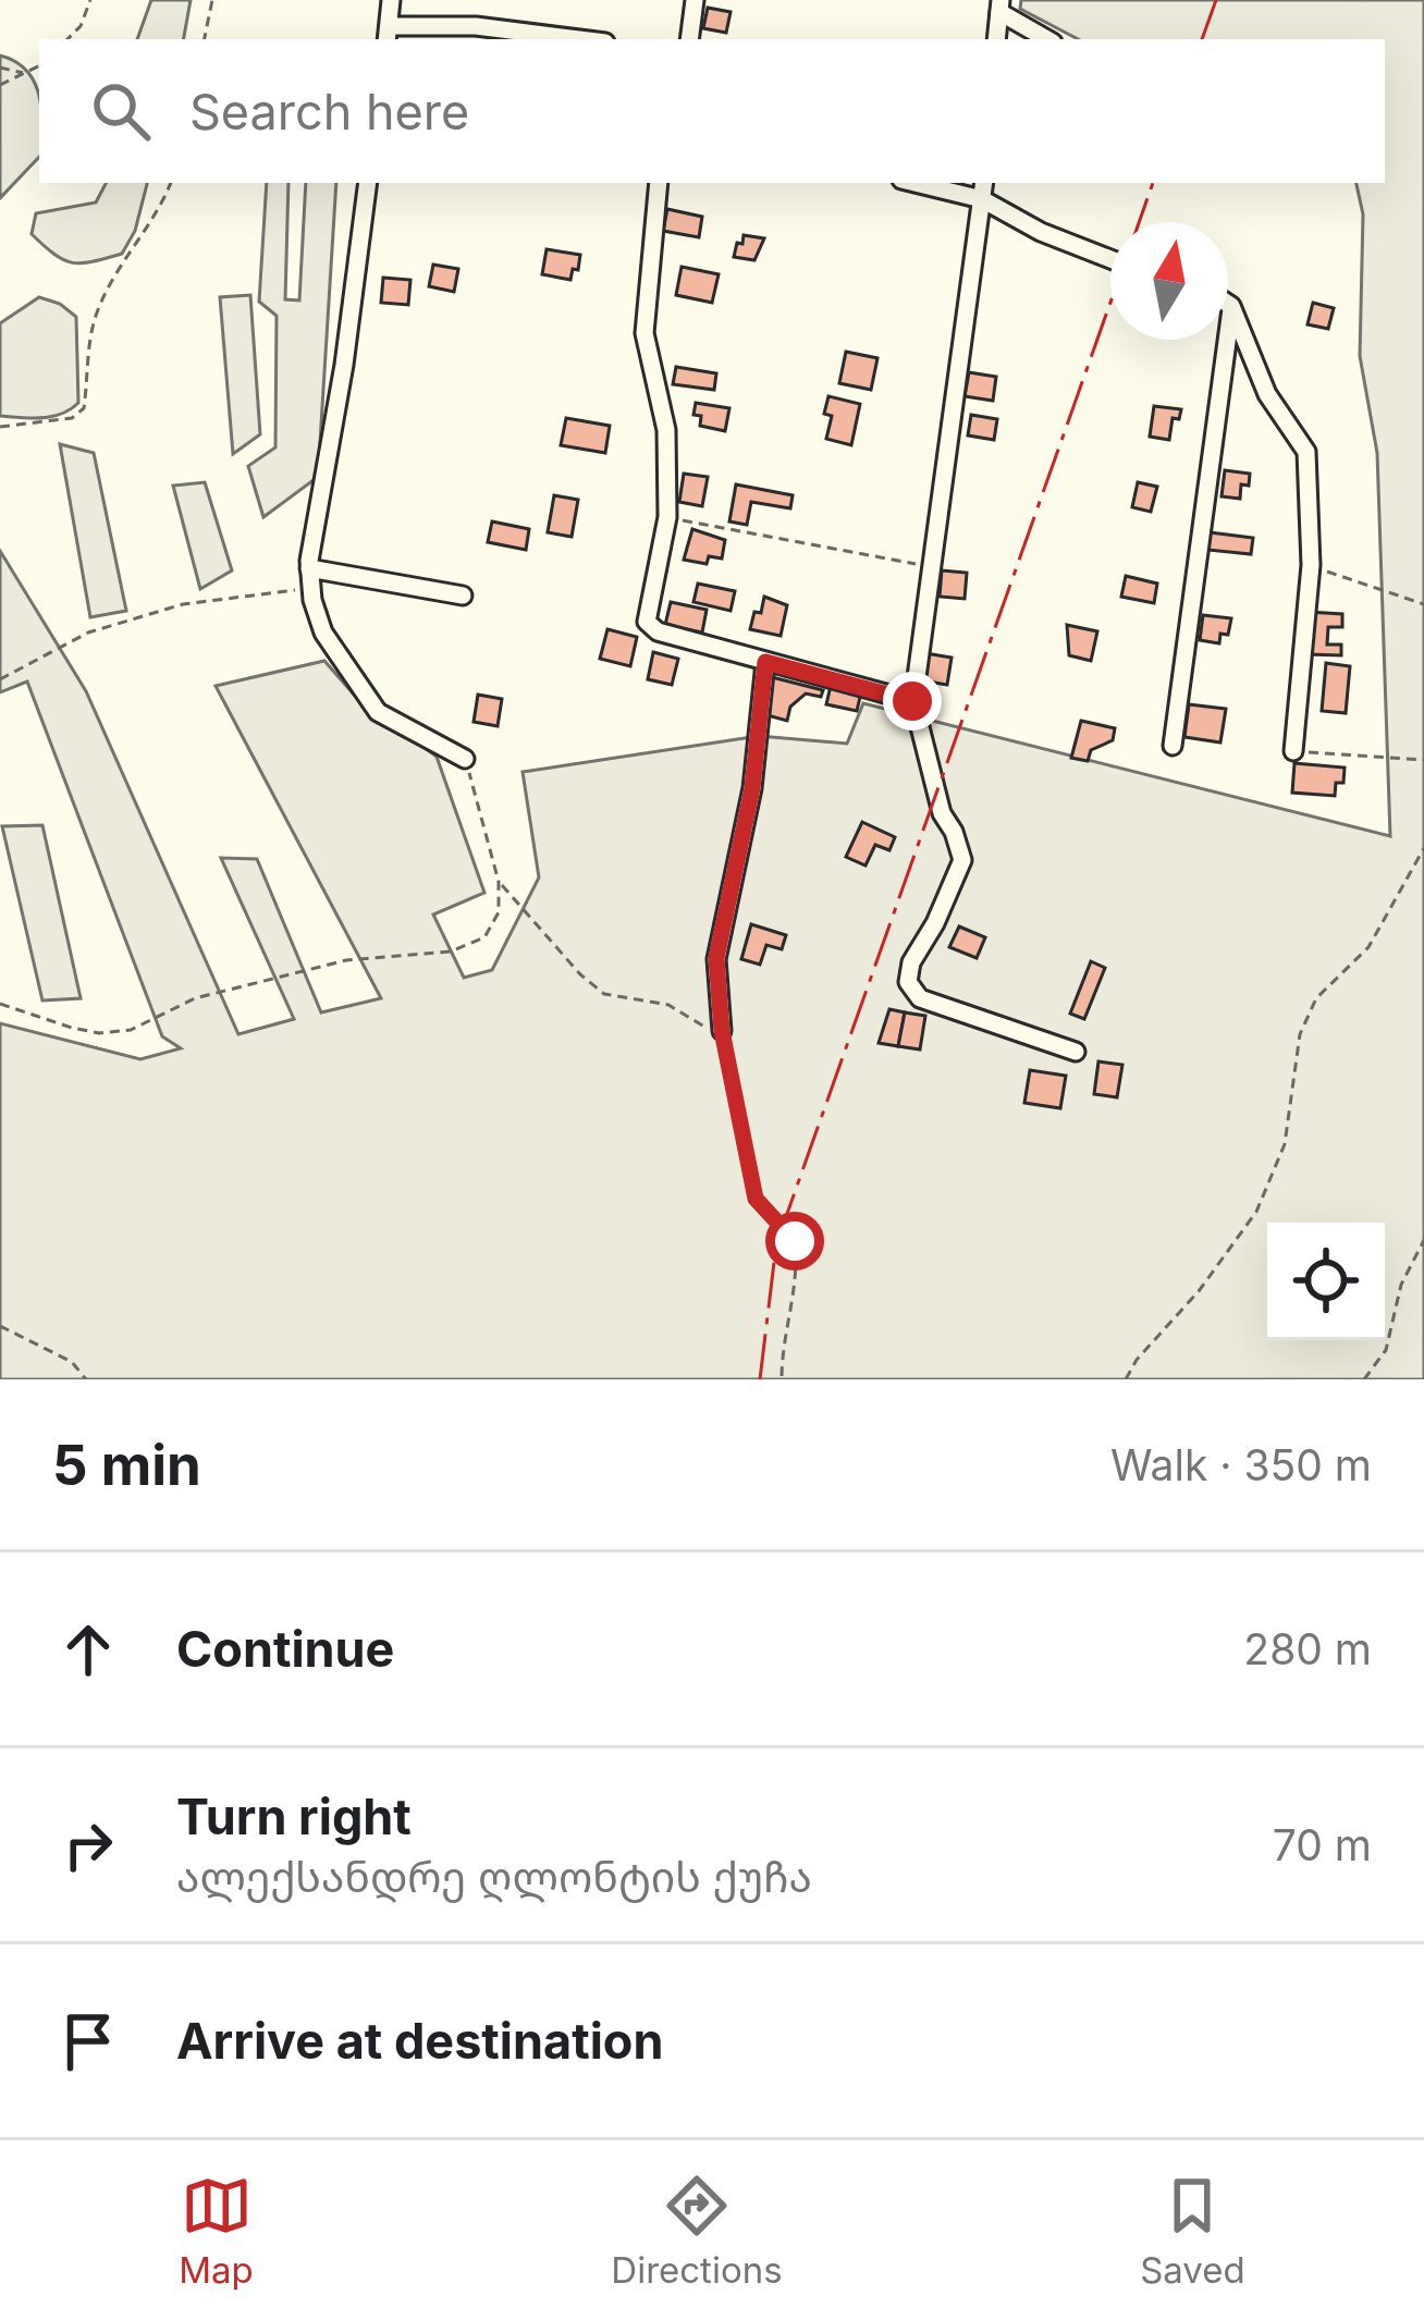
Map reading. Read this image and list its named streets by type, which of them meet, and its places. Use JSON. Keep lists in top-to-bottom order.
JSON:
{
  "north": "top",
  "page": {
    "search": "Search here",
    "heading": ["5 min", "Walk · 350 m"],
    "list": [
      ["Continue", "280 m"],
      ["Turn right", "ალექსანდრე ღლონტის ქუჩა", "70 m"],
      "Arrive at destination"
    ],
    "nav": ["Map", "Directions", "Saved"]
  }
}
